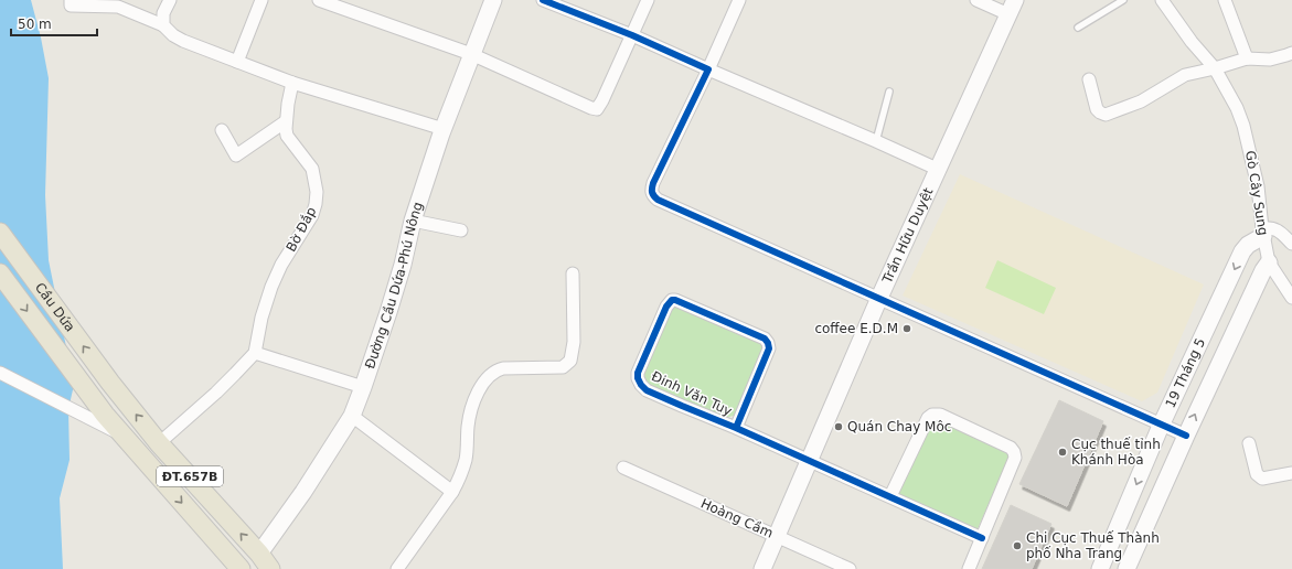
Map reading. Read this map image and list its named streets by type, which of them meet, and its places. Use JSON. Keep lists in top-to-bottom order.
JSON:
{
  "streets": {
    "main road": ["Cầu Dứa", "ĐT.657B"],
    "street": [
      "Gò Cây Sung",
      "Bờ Đắp",
      "Trần Hữu Duyệt",
      "Đường Cầu Dứa-Phú Nông",
      "19 Tháng 5",
      "Đinh Văn Tuy",
      "Hoàng Cầm"
    ]
  },
  "crossings": [
    ["Gò Cây Sung", "19 Tháng 5"],
    ["Bờ Đắp", "Cầu Dứa"],
    ["Bờ Đắp", "ĐT.657B"],
    ["Trần Hữu Duyệt", "Đinh Văn Tuy"],
    ["Trần Hữu Duyệt", "Hoàng Cầm"],
    ["Đường Cầu Dứa-Phú Nông", "ĐT.657B"],
    ["Cầu Dứa", "ĐT.657B"]
  ],
  "places": [
    "coffee E.D.M",
    "Quán Chay Môc",
    "Cục thuế tỉnh Khánh Hòa",
    "Chi Cục Thuế Thành phố Nha Trang"
  ],
  "scale_bar": "50 m"
}
